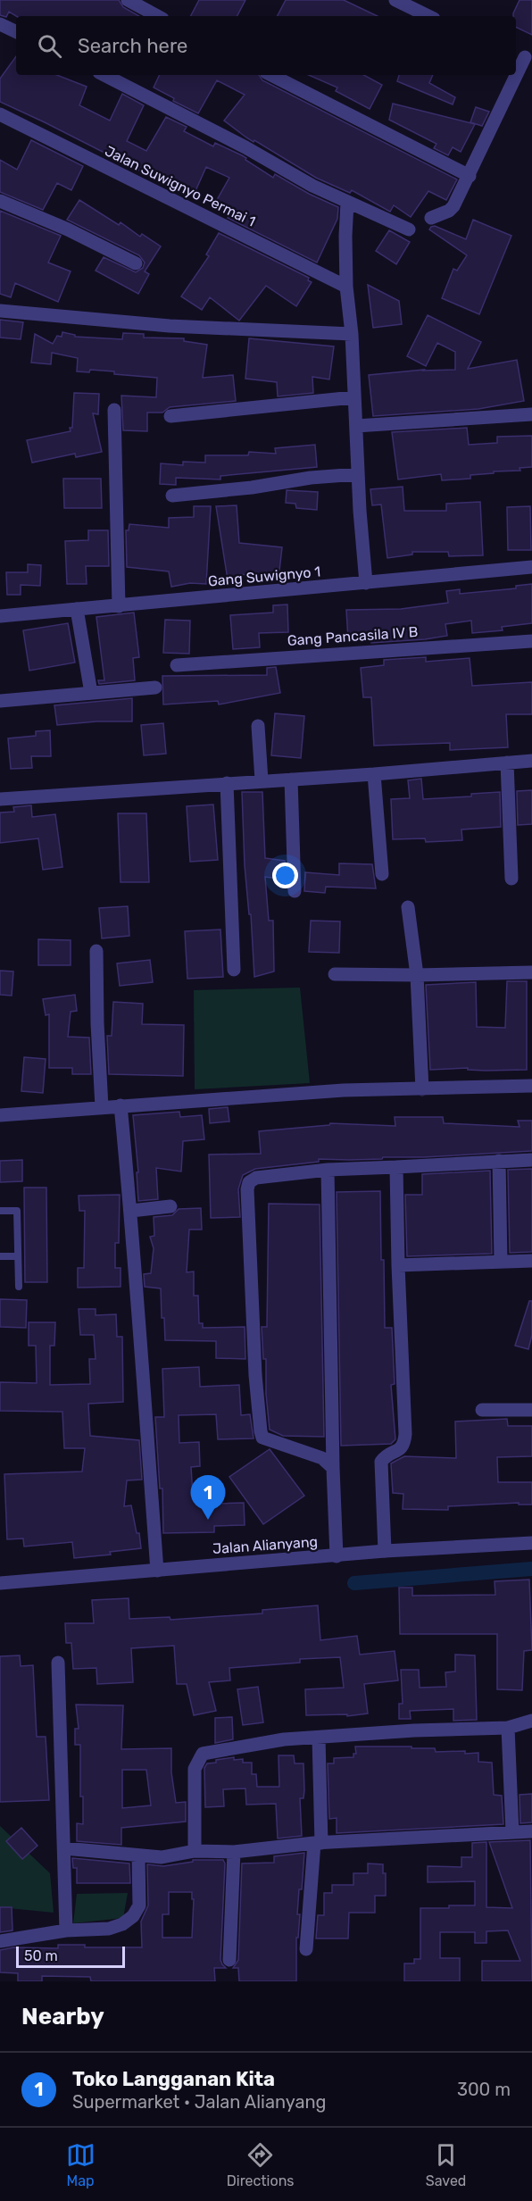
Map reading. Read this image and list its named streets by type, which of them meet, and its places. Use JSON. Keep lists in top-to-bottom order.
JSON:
{
  "streets": {
    "street": [
      "Jalan Suwignyo Permai 1",
      "Gang Suwignyo 1",
      "Gang Pancasila IV B",
      "Jalan Alianyang"
    ]
  },
  "scale_bar": "50 m",
  "page": {
    "search": "Search here",
    "pins": "1",
    "scale": "50 m",
    "heading": "Nearby",
    "list": [
      {
        "mark": "1",
        "name": "Toko Langganan Kita",
        "note": "Supermarket · Jalan Alianyang",
        "value": "300 m"
      }
    ],
    "nav": ["Map", "Directions", "Saved"]
  }
}
